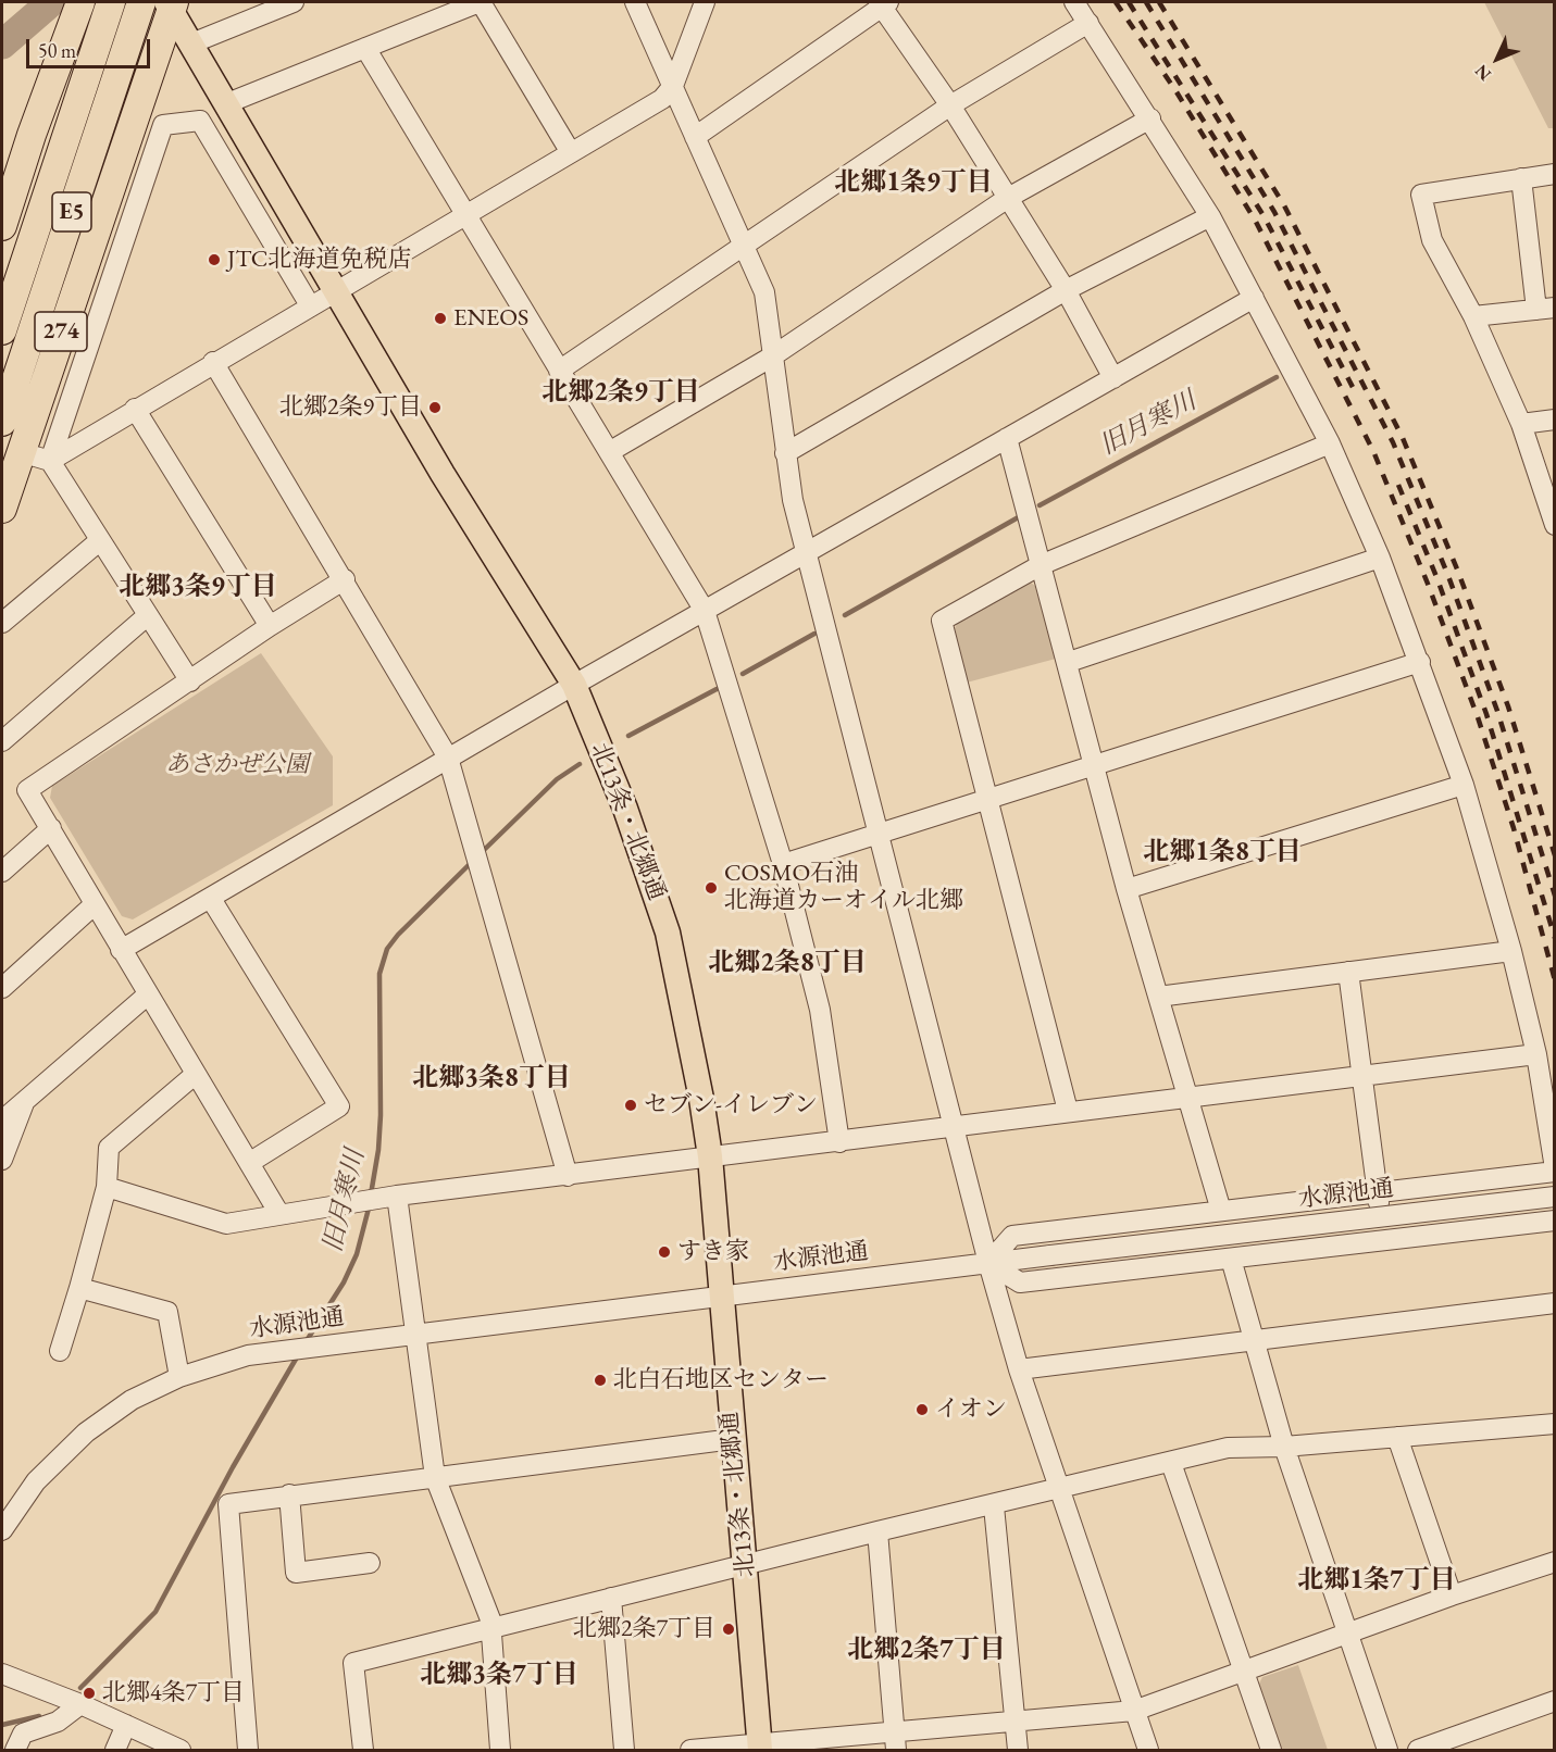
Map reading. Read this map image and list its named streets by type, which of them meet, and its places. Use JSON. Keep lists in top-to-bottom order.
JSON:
{
  "streets": {
    "highway": ["E5", "274"],
    "main road": ["北13条・北郷通"],
    "street": ["水源池通"]
  },
  "crossings": [
    ["274", "北13条・北郷通"],
    ["北13条・北郷通", "水源池通"]
  ],
  "districts": [
    "北郷1条9丁目",
    "北郷2条9丁目",
    "北郷3条9丁目",
    "北郷1条8丁目",
    "北郷2条8丁目",
    "北郷3条8丁目",
    "北郷1条7丁目",
    "北郷2条7丁目",
    "北郷3条7丁目"
  ],
  "water": ["旧月寒川"],
  "parks": ["あさかぜ公園"],
  "places": [
    "JTC北海道免税店",
    "ENEOS",
    "北郷2条9丁目",
    "COSMO石油 北海道カーオイル北郷",
    "セブン-イレブン",
    "すき家",
    "北白石地区センター",
    "イオン",
    "北郷2条7丁目",
    "北郷4条7丁目"
  ],
  "scale_bar": "50 m",
  "north": "bottom left"
}
